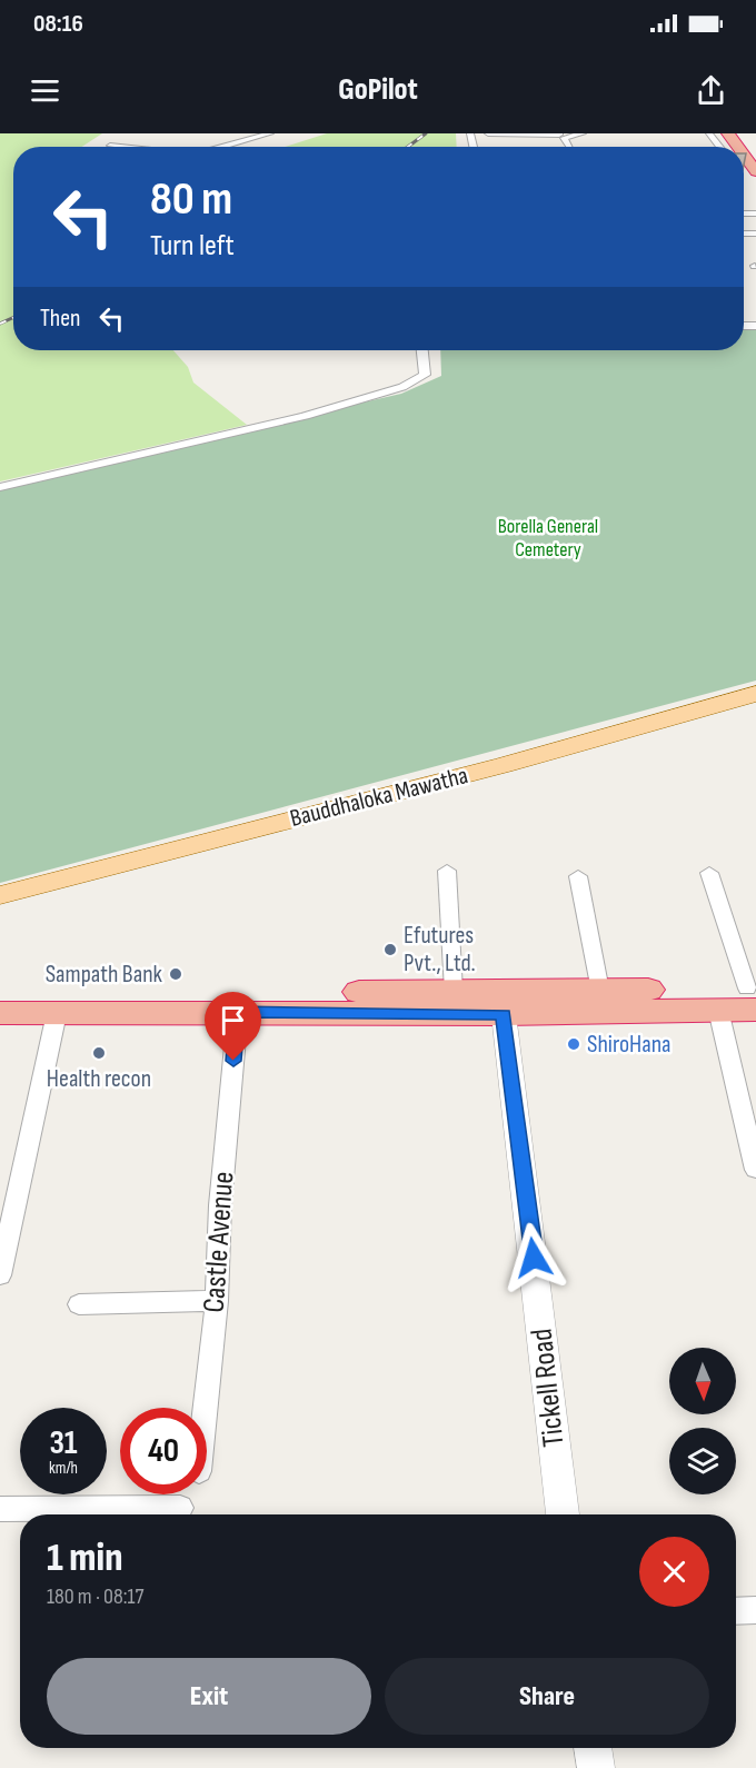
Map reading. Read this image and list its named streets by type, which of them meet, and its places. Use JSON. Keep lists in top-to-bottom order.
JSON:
{
  "streets": {
    "main road": ["Bauddhaloka Mawatha"],
    "street": ["Castle Avenue", "Tickell Road"]
  },
  "parks": ["Borella General Cemetery"],
  "places": [
    "Efutures Pvt., Ltd.",
    "Sampath Bank",
    "ShiroHana",
    "Health recon"
  ],
  "north": "bottom",
  "page": {
    "status": "08:16",
    "header": "GoPilot",
    "turn": ["80 m", "Turn left"],
    "then": "Then",
    "speed": "31 km/h",
    "limit": "40",
    "heading": ["1 min", "180 m · 08:17"],
    "buttons": ["Exit", "Share"]
  }
}
